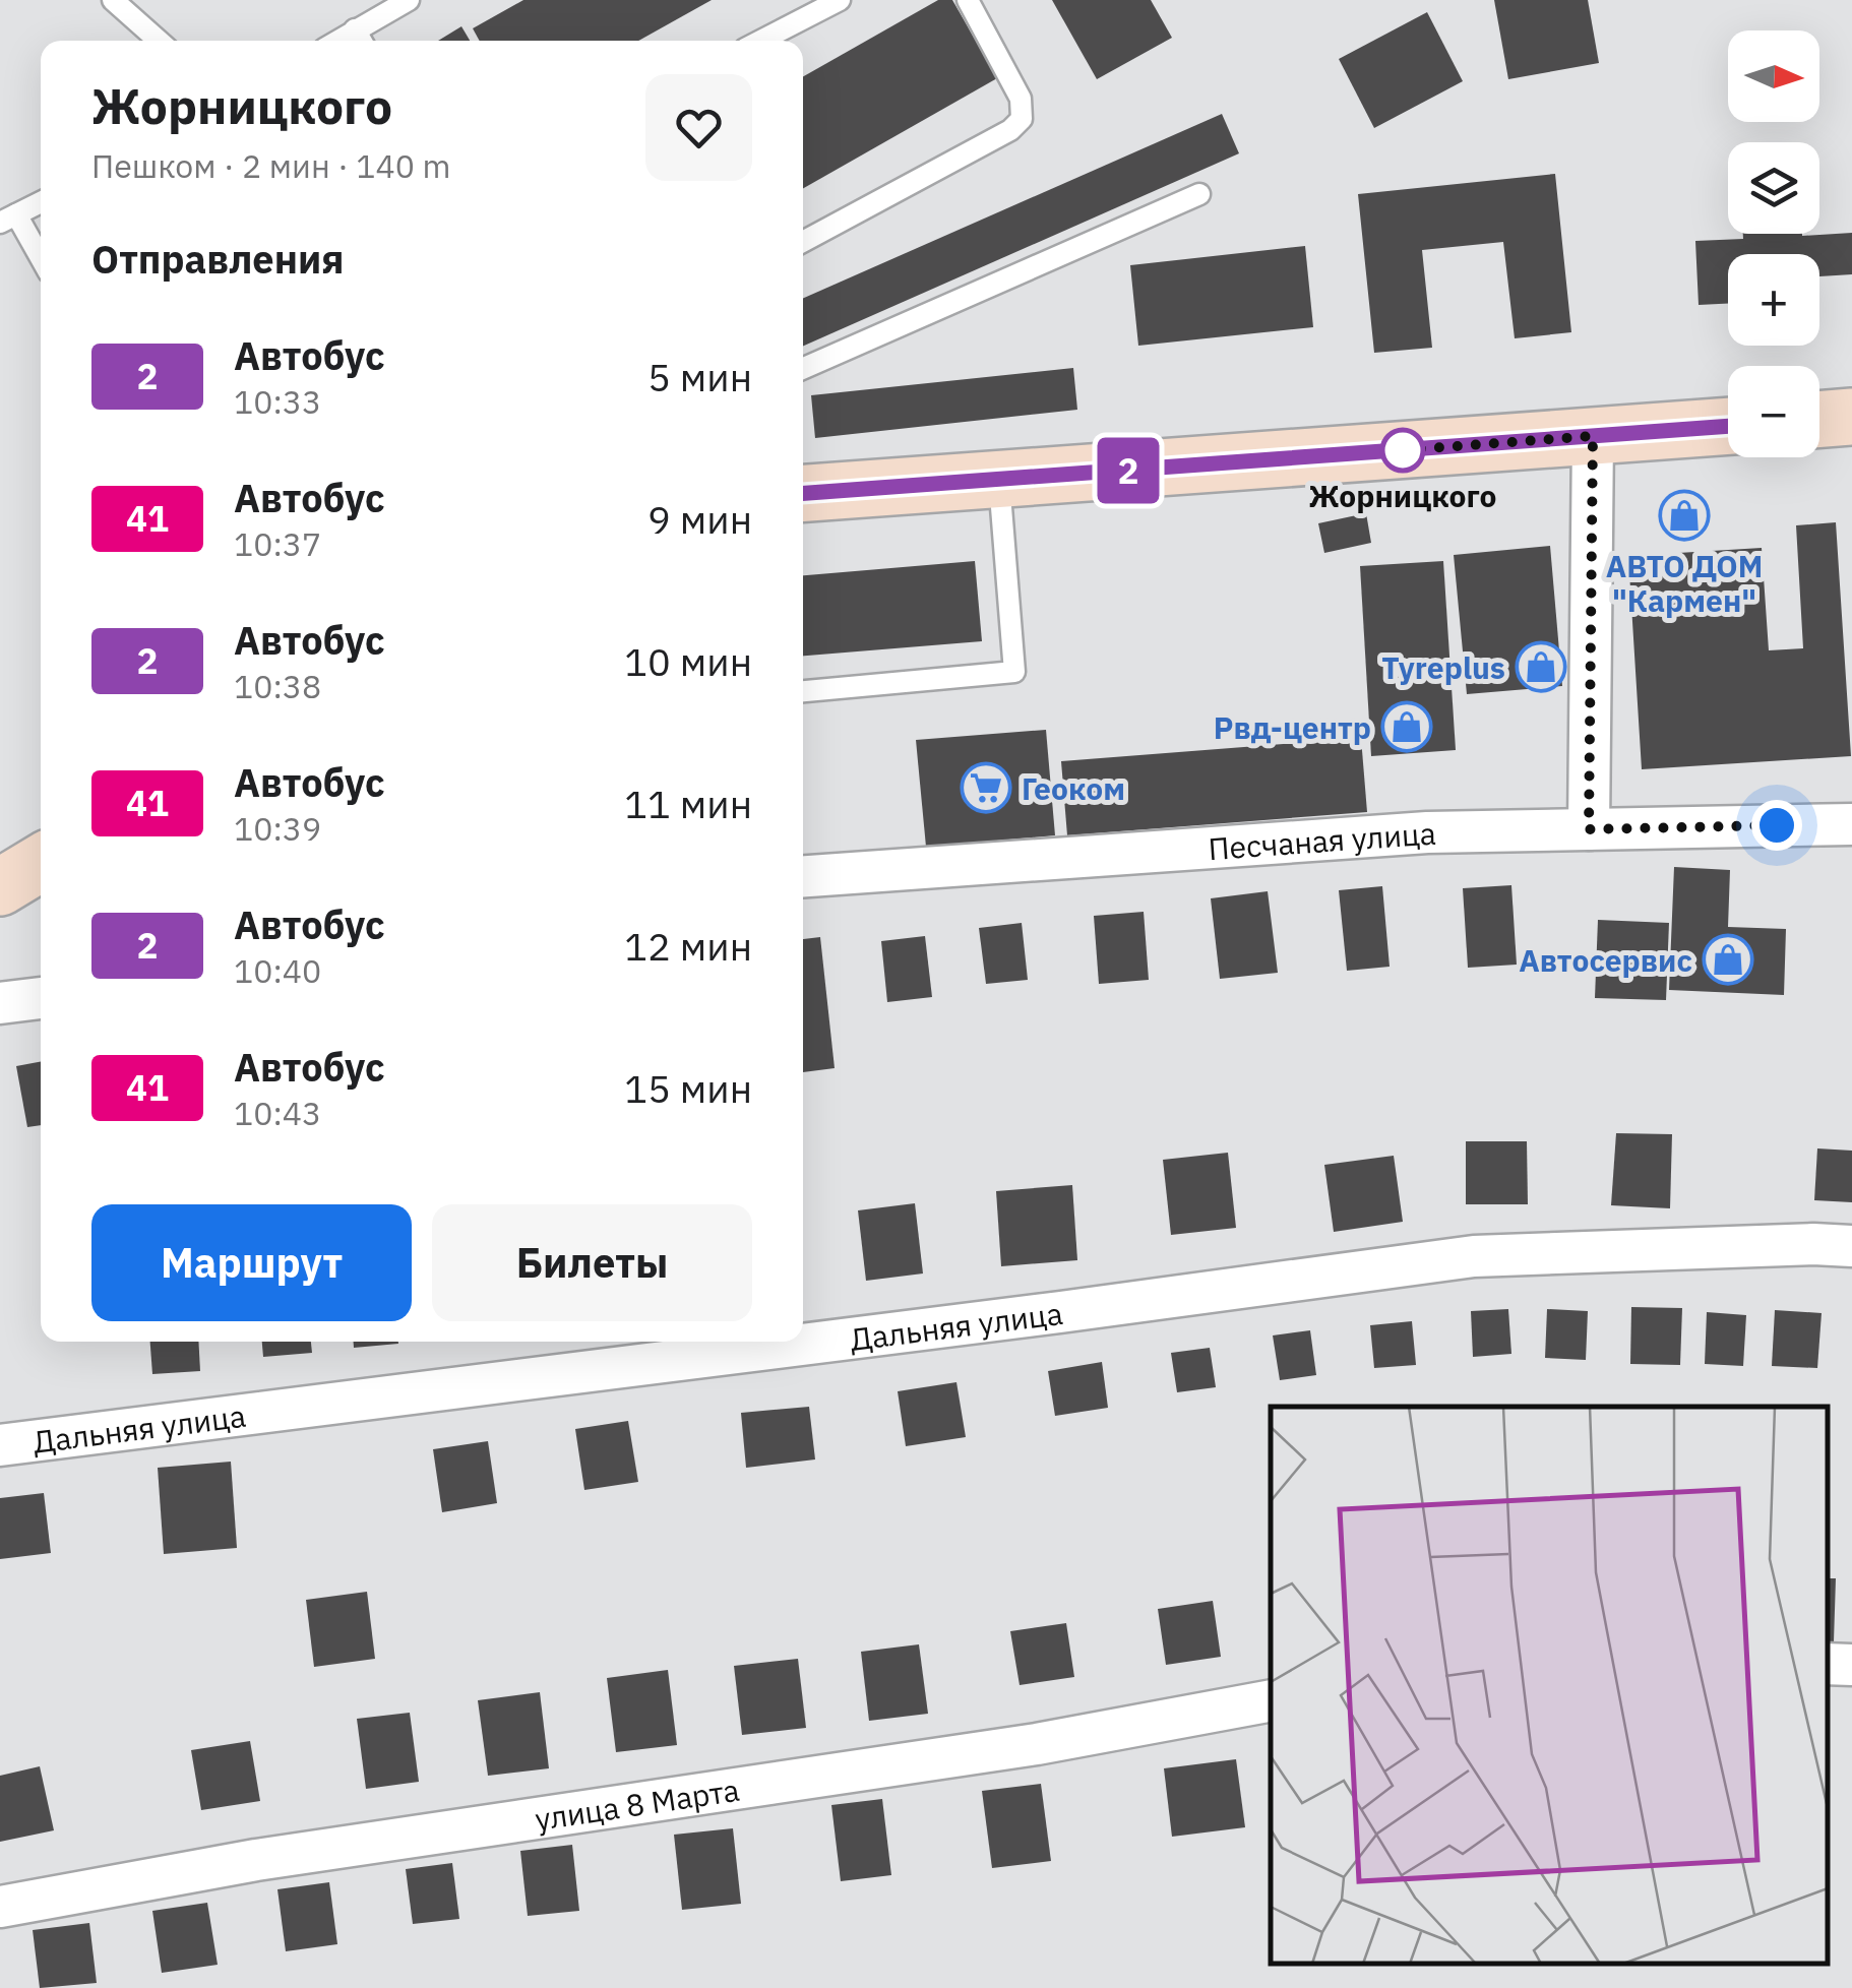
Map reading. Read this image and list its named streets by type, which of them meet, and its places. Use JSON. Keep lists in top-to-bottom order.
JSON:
{
  "streets": {
    "street": ["Песчаная улица", "Дальняя улица", "улица 8 Марта"]
  },
  "places": {
    "other": ["Жорницкого"],
    "shop": [
      "АВТО ДОМ \"Кармен\"",
      "Tyreplus",
      "Рвд-центр",
      "Автосервис"
    ],
    "supermarket": ["Геоком"]
  },
  "lines": ["bus line 2"],
  "north": "right",
  "page": {
    "on_map": "2",
    "map_buttons": ["+", "−"],
    "heading": [
      ["Жорницкого", "Пешком · 2 мин · 140 m"],
      "Отправления"
    ],
    "list": [
      {
        "mark": "2",
        "name": "Автобус",
        "note": "10:33",
        "value": "5 мин"
      },
      {
        "mark": "41",
        "name": "Автобус",
        "note": "10:37",
        "value": "9 мин"
      },
      {
        "mark": "2",
        "name": "Автобус",
        "note": "10:38",
        "value": "10 мин"
      },
      {
        "mark": "41",
        "name": "Автобус",
        "note": "10:39",
        "value": "11 мин"
      },
      {
        "mark": "2",
        "name": "Автобус",
        "note": "10:40",
        "value": "12 мин"
      },
      {
        "mark": "41",
        "name": "Автобус",
        "note": "10:43",
        "value": "15 мин"
      }
    ],
    "buttons": ["Маршрут", "Билеты"]
  }
}
